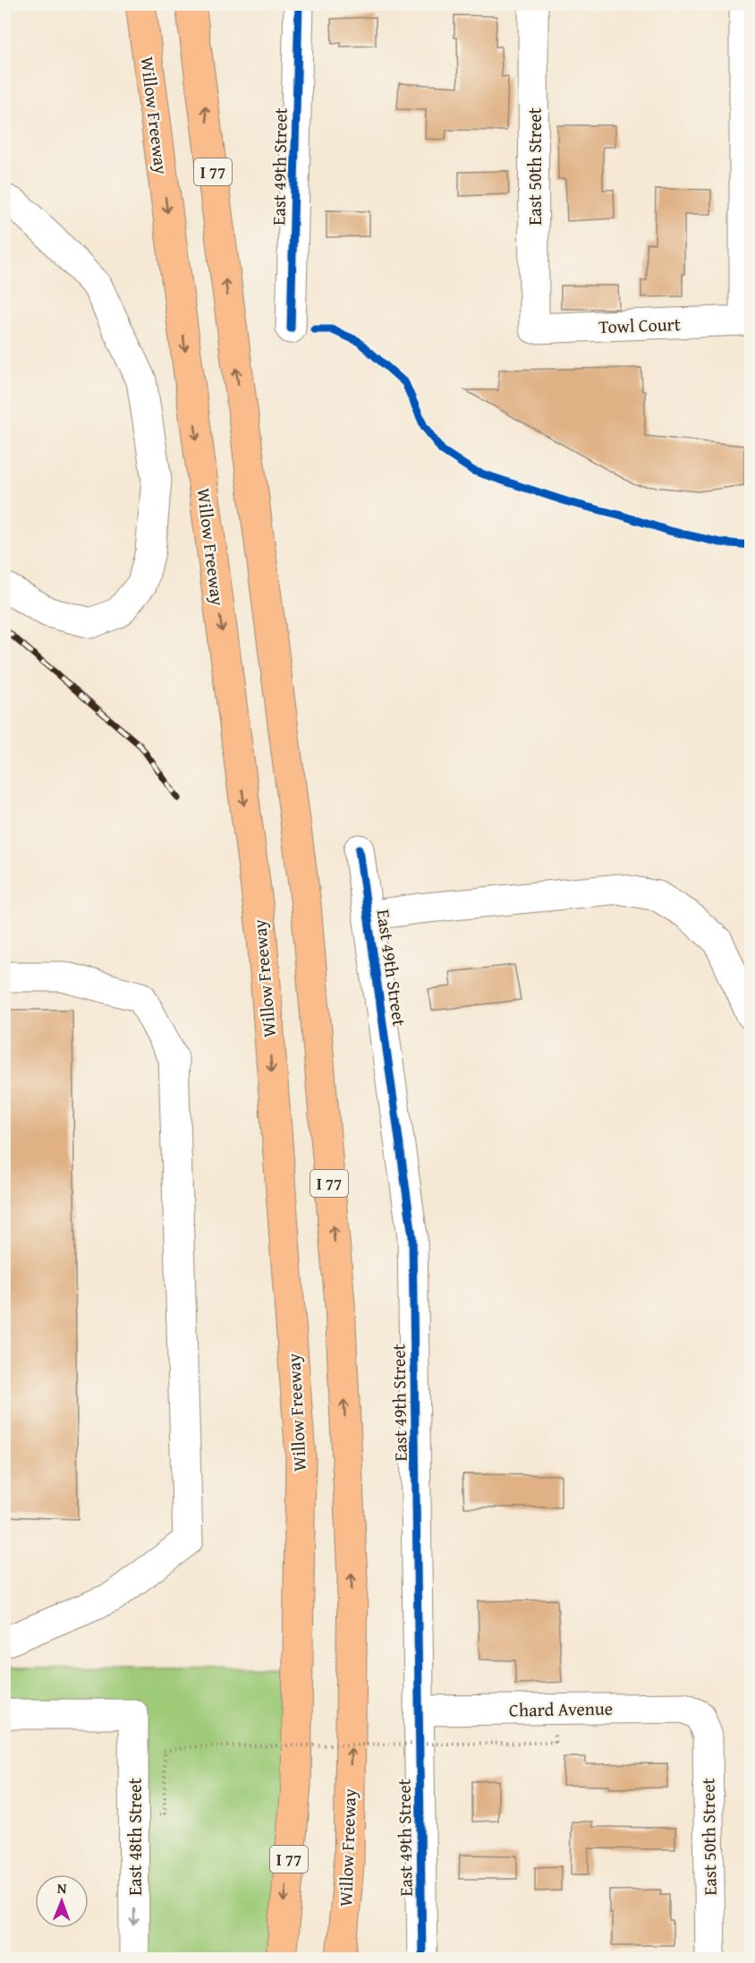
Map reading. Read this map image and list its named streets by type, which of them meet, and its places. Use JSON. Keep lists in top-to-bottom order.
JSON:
{
  "streets": {
    "highway": ["Willow Freeway", "I 77"],
    "street": [
      "East 49th Street",
      "East 50th Street",
      "Towl Court",
      "Chard Avenue",
      "East 48th Street"
    ]
  },
  "crossings": [
    ["East 49th Street", "Chard Avenue"],
    ["East 50th Street", "Towl Court"],
    ["East 50th Street", "Chard Avenue"]
  ],
  "north": "top"
}
